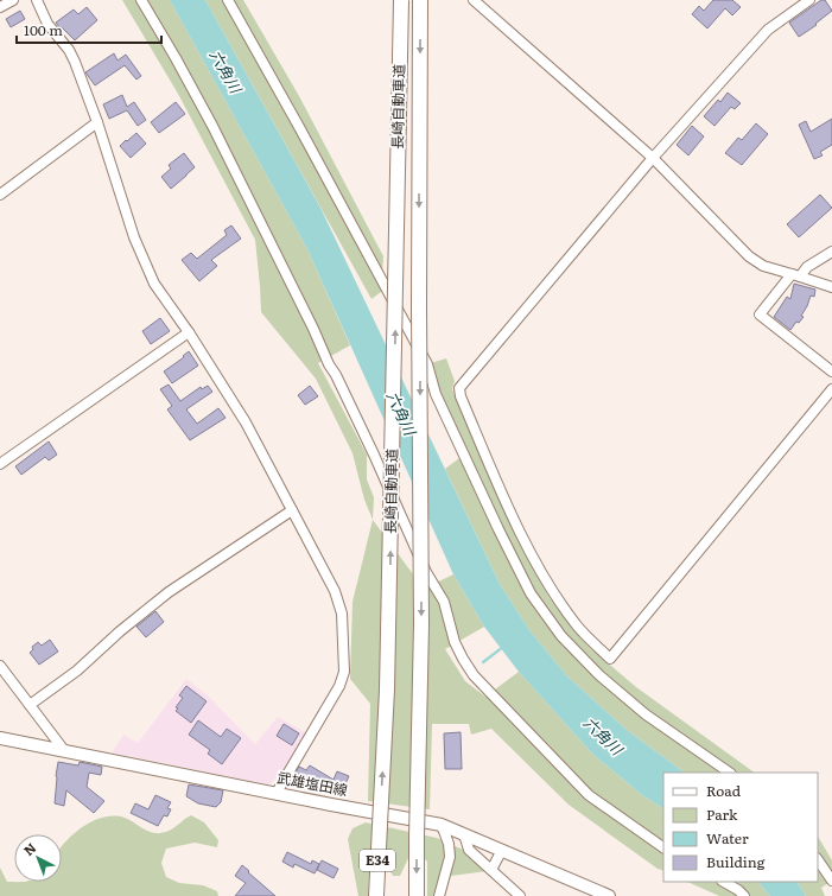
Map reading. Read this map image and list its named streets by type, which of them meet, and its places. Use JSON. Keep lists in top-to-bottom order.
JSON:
{
  "streets": {
    "highway": ["長崎自動車道", "E34"],
    "main road": ["武雄塩田線"]
  },
  "water": ["六角川"],
  "legend": [
    "Road",
    "Park",
    "Water",
    "Building"
  ],
  "scale_bar": "100 m",
  "north": "top left"
}
